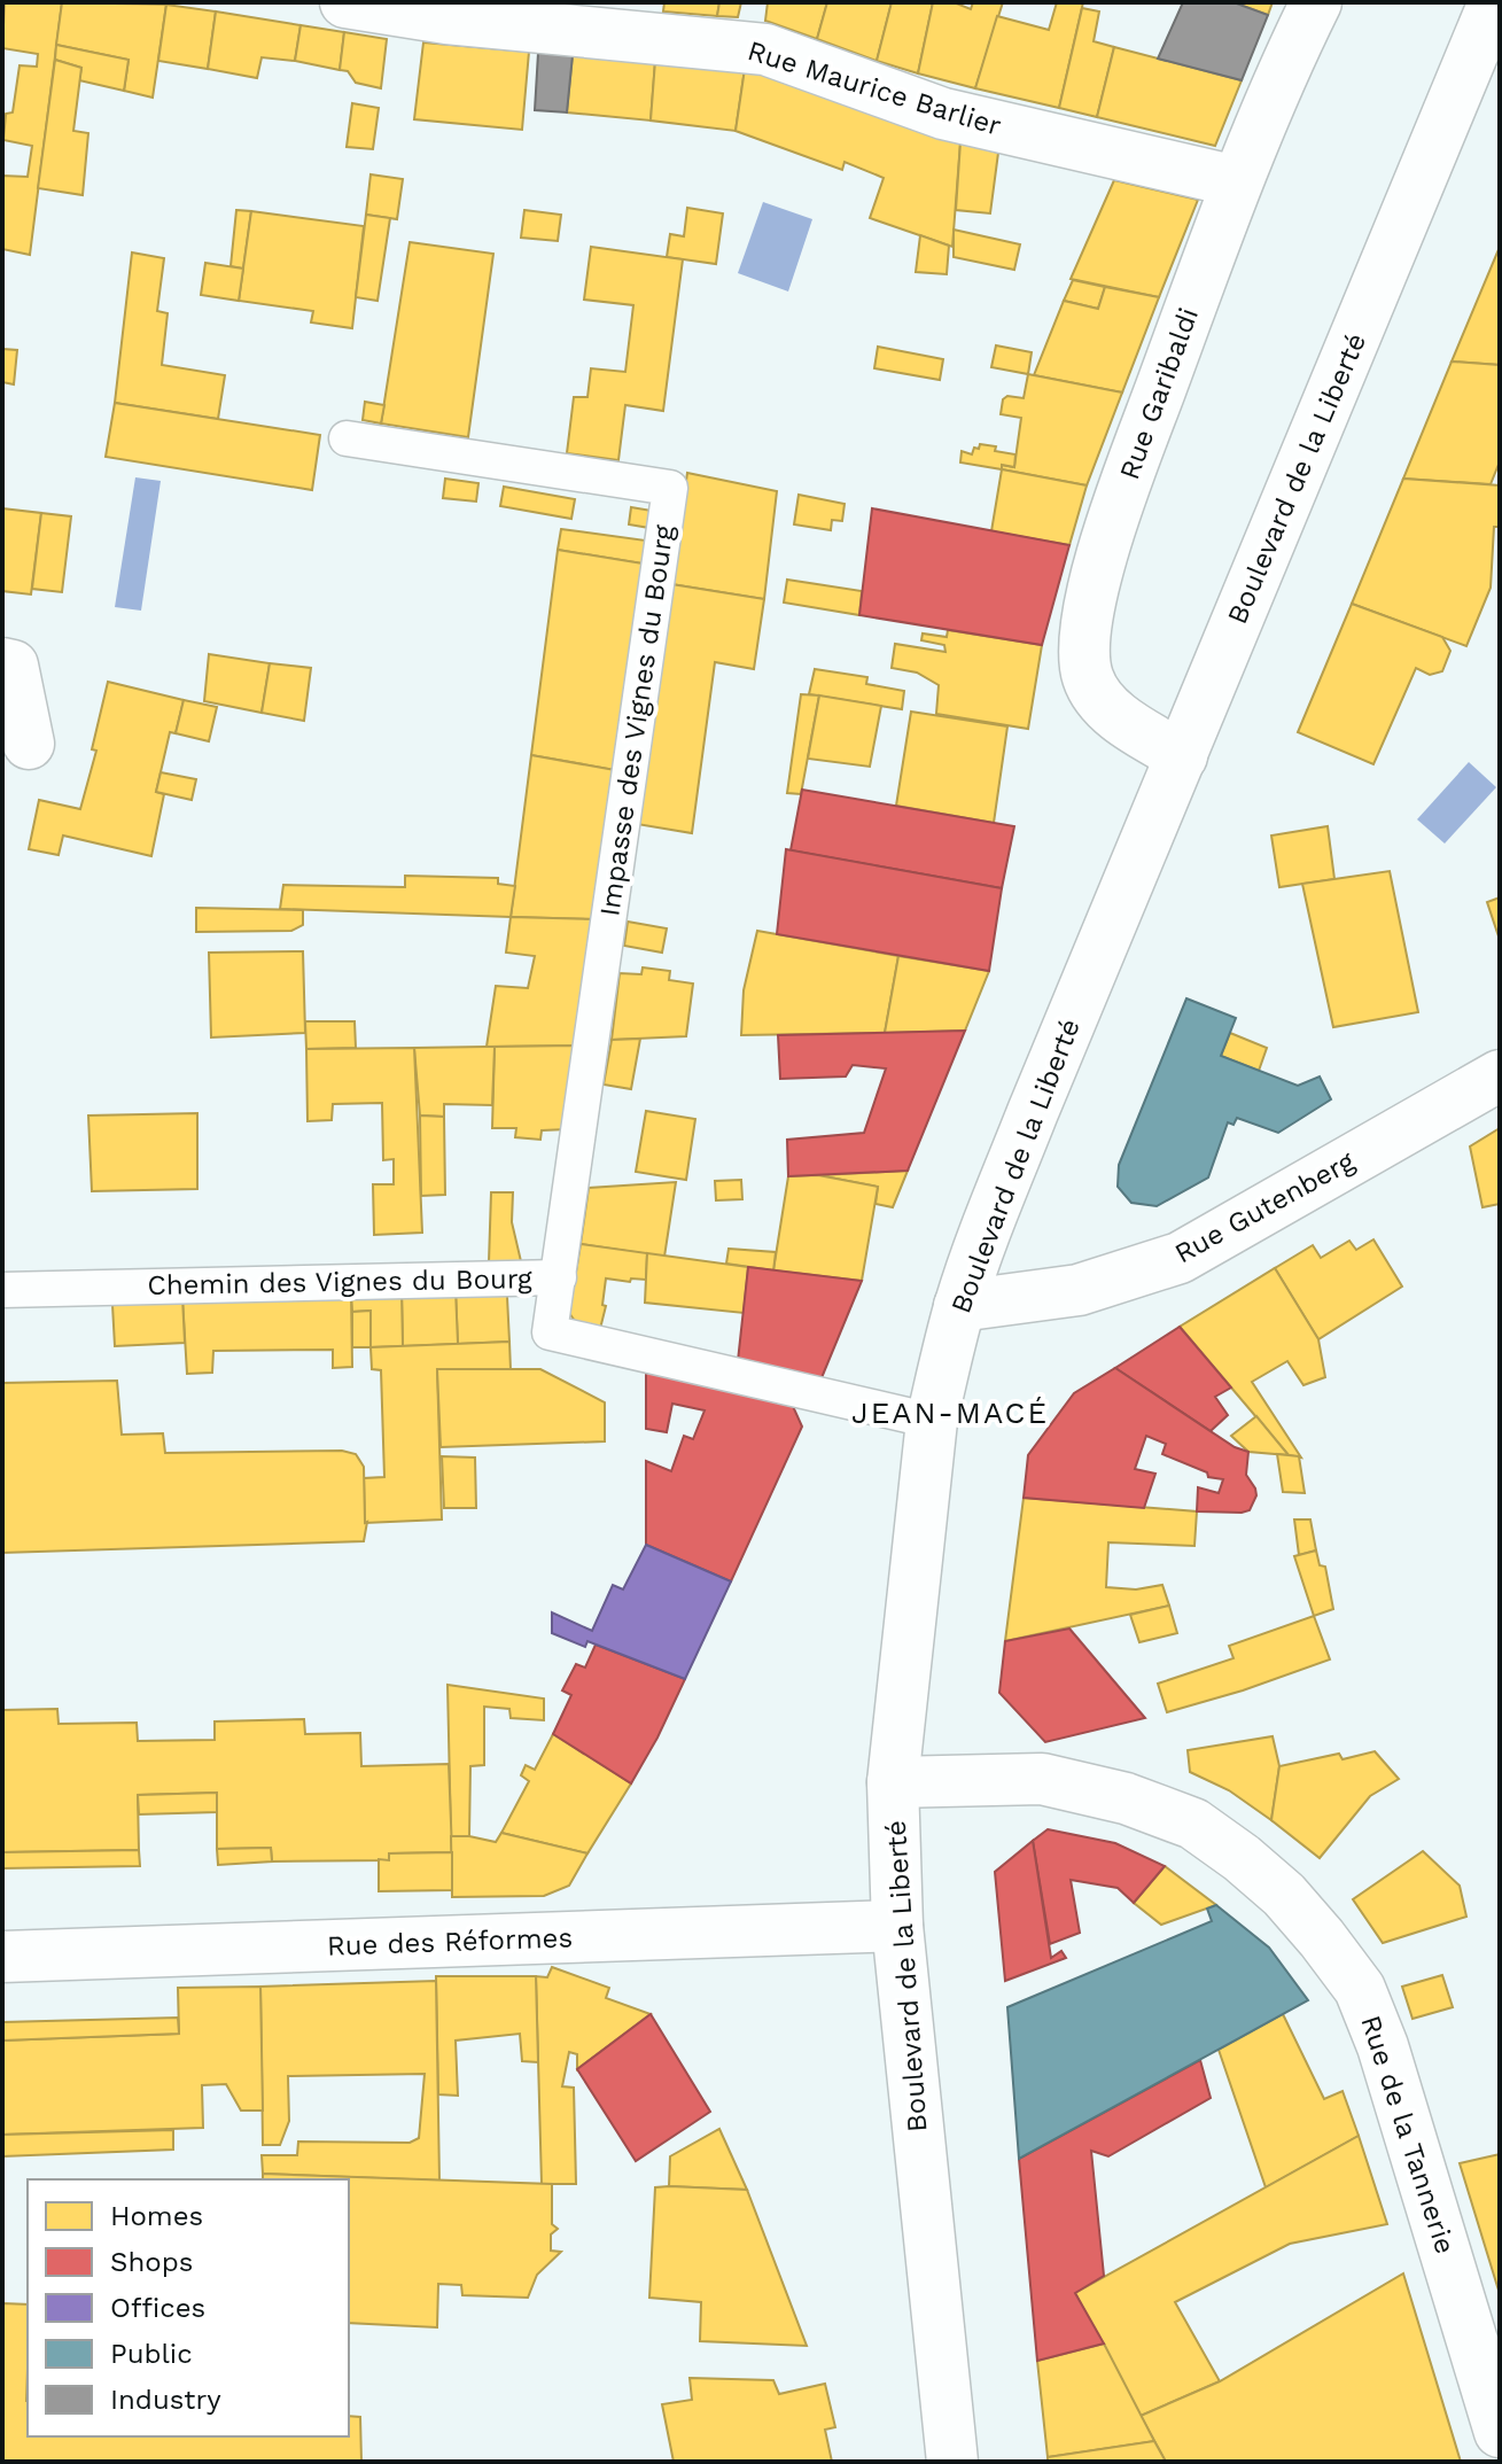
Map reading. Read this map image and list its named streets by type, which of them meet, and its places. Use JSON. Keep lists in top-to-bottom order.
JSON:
{
  "streets": {
    "street": [
      "Rue Maurice Barlier",
      "Rue Garibaldi",
      "Boulevard de la Liberté",
      "Rue Gutenberg",
      "Rue des Réformes",
      "Rue de la Tannerie"
    ],
    "lane": ["Impasse des Vignes du Bourg", "Chemin des Vignes du Bourg"]
  },
  "crossings": [
    ["Rue Maurice Barlier", "Rue Garibaldi"],
    ["Rue Garibaldi", "Boulevard de la Liberté"],
    ["Boulevard de la Liberté", "Rue Gutenberg"],
    ["Boulevard de la Liberté", "Chemin des Vignes du Bourg"],
    ["Boulevard de la Liberté", "Rue des Réformes"],
    ["Boulevard de la Liberté", "Rue de la Tannerie"],
    ["Impasse des Vignes du Bourg", "Chemin des Vignes du Bourg"]
  ],
  "districts": ["JEAN-MACÉ"],
  "legend": [
    "Homes",
    "Shops",
    "Offices",
    "Public",
    "Industry"
  ]
}
